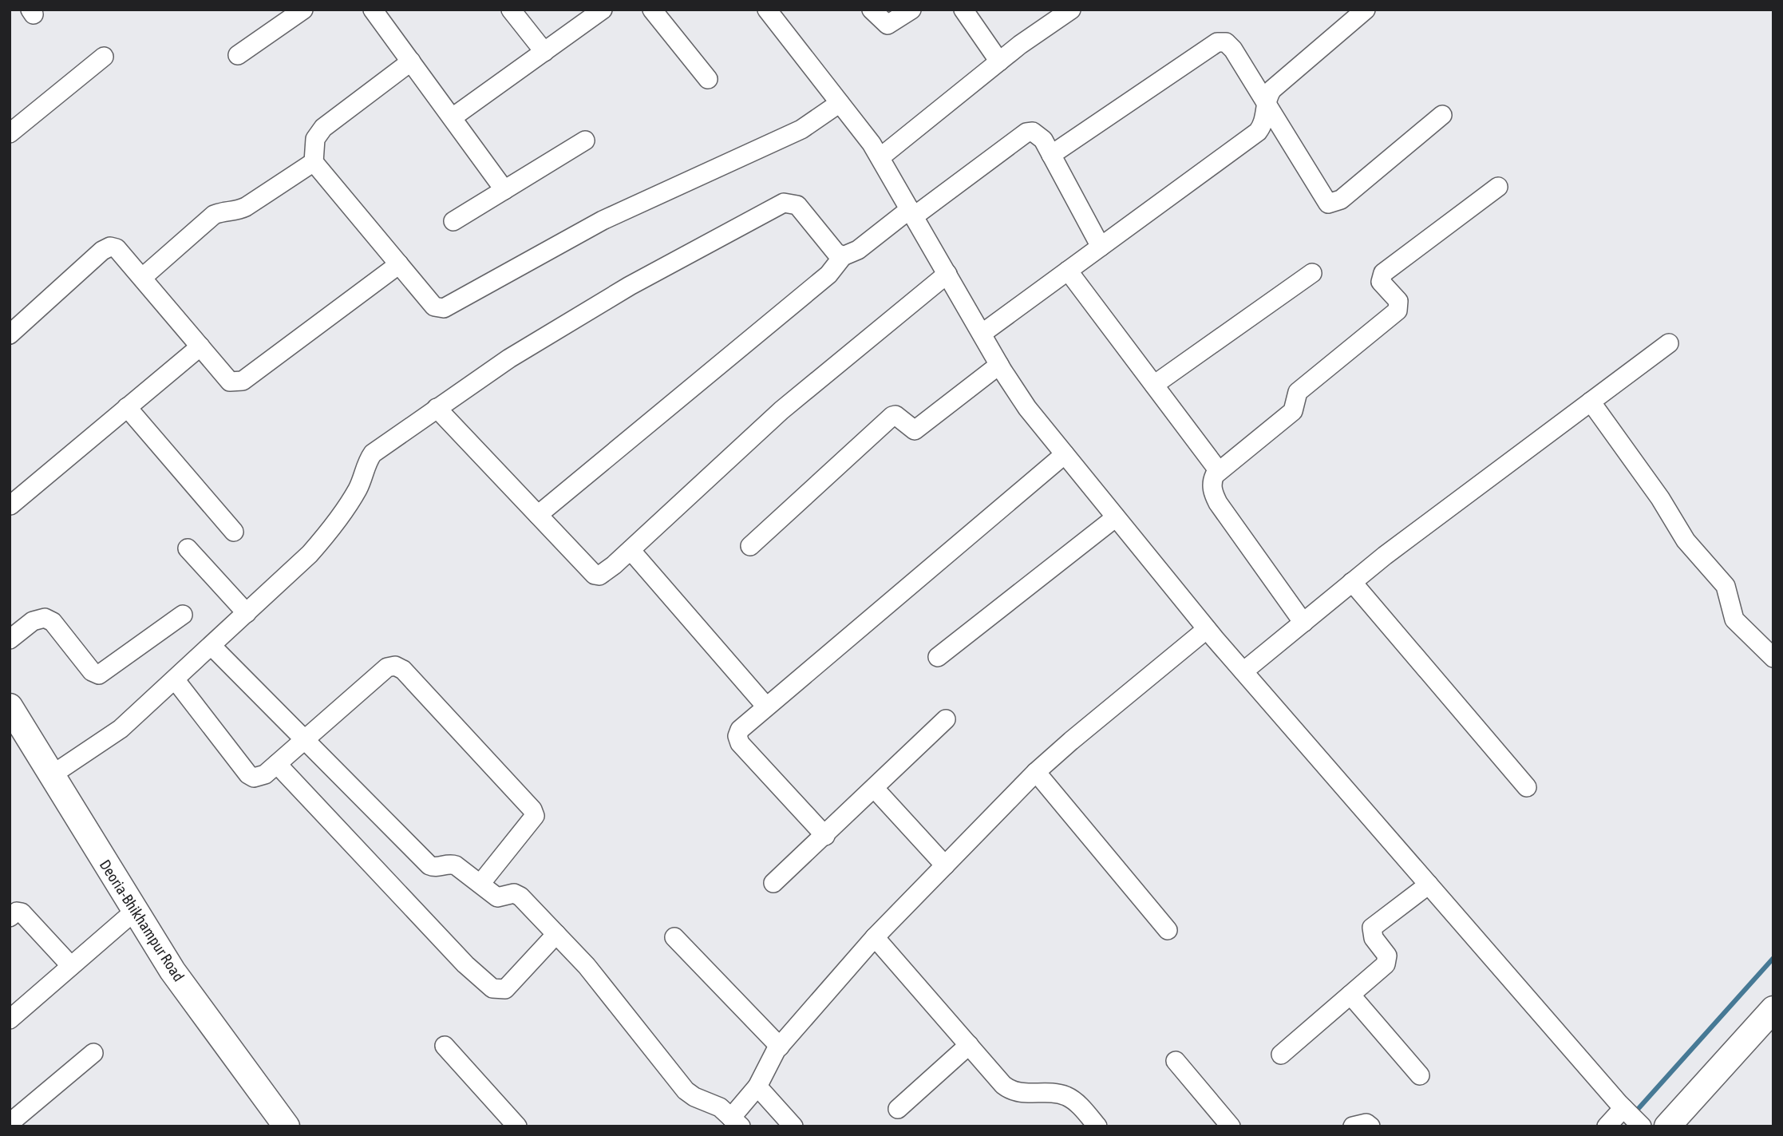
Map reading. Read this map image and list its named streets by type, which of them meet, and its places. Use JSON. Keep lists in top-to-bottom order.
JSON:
{
  "streets": {
    "main road": ["Deoria-Bhikhampur Road"]
  }
}
